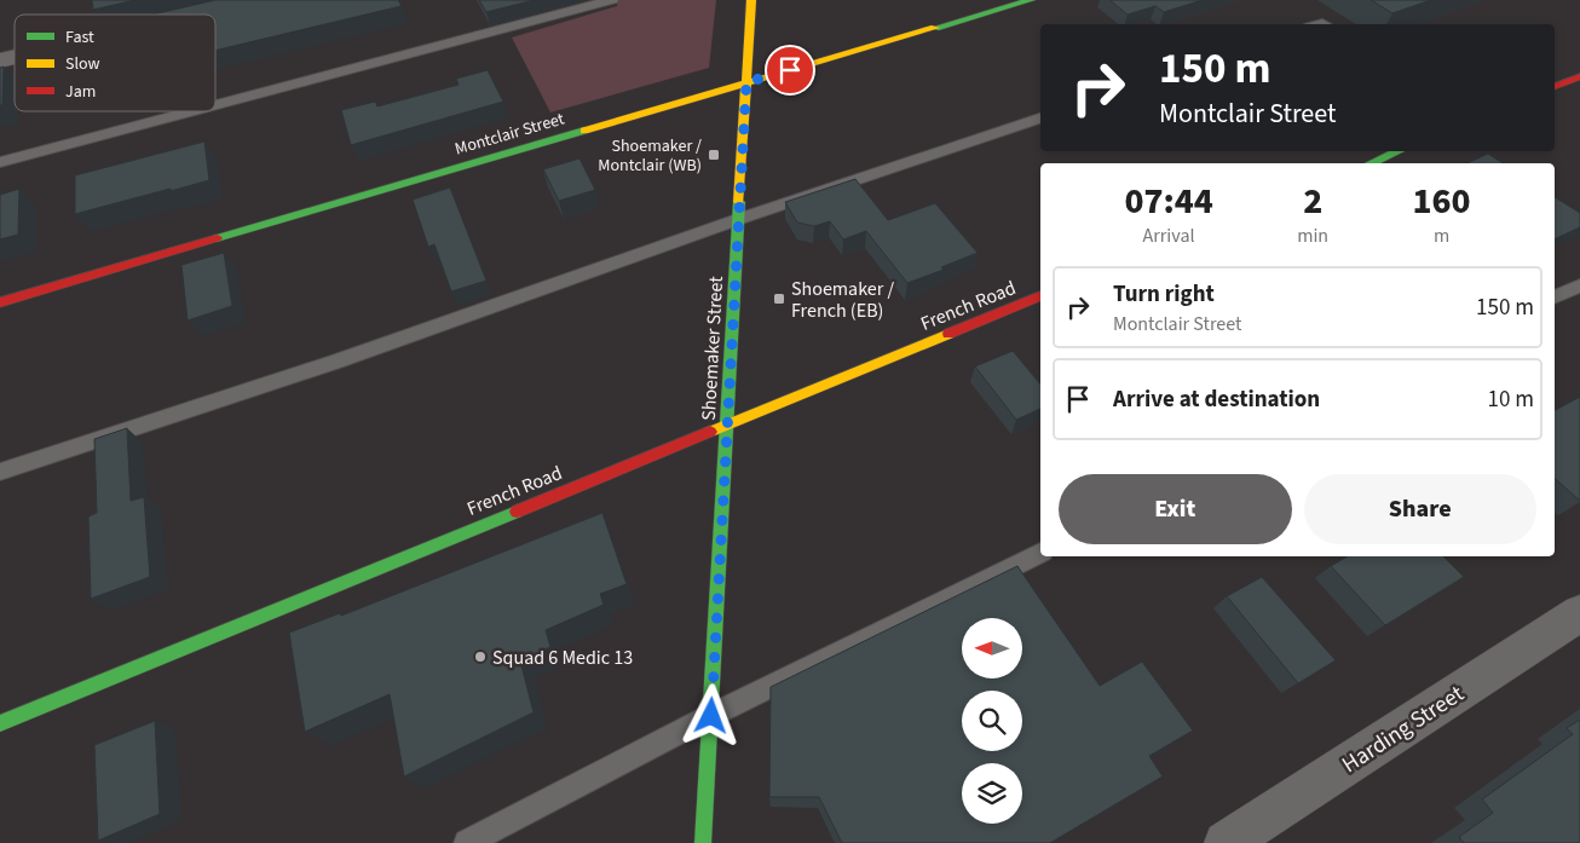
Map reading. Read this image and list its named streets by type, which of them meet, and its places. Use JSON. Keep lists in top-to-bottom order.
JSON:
{
  "streets": {
    "street": [
      "Montclair Street",
      "French Road",
      "Shoemaker Street",
      "Harding Street"
    ]
  },
  "crossings": [
    ["Montclair Street", "Shoemaker Street"],
    ["French Road", "Shoemaker Street"]
  ],
  "places": {
    "transit": ["Shoemaker / Montclair (WB)", "Shoemaker / French (EB)"],
    "other": ["Squad 6 Medic 13"]
  },
  "legend": ["Fast", "Slow", "Jam"],
  "north": "left",
  "page": {
    "turn": ["150 m", "Montclair Street"],
    "eta": [
      "07:44",
      "Arrival",
      "2",
      "min",
      "160",
      "m"
    ],
    "list": [
      {
        "name": "Turn right",
        "note": "Montclair Street",
        "value": "150 m"
      },
      {
        "name": "Arrive at destination",
        "value": "10 m"
      }
    ],
    "buttons": ["Exit", "Share"]
  }
}
